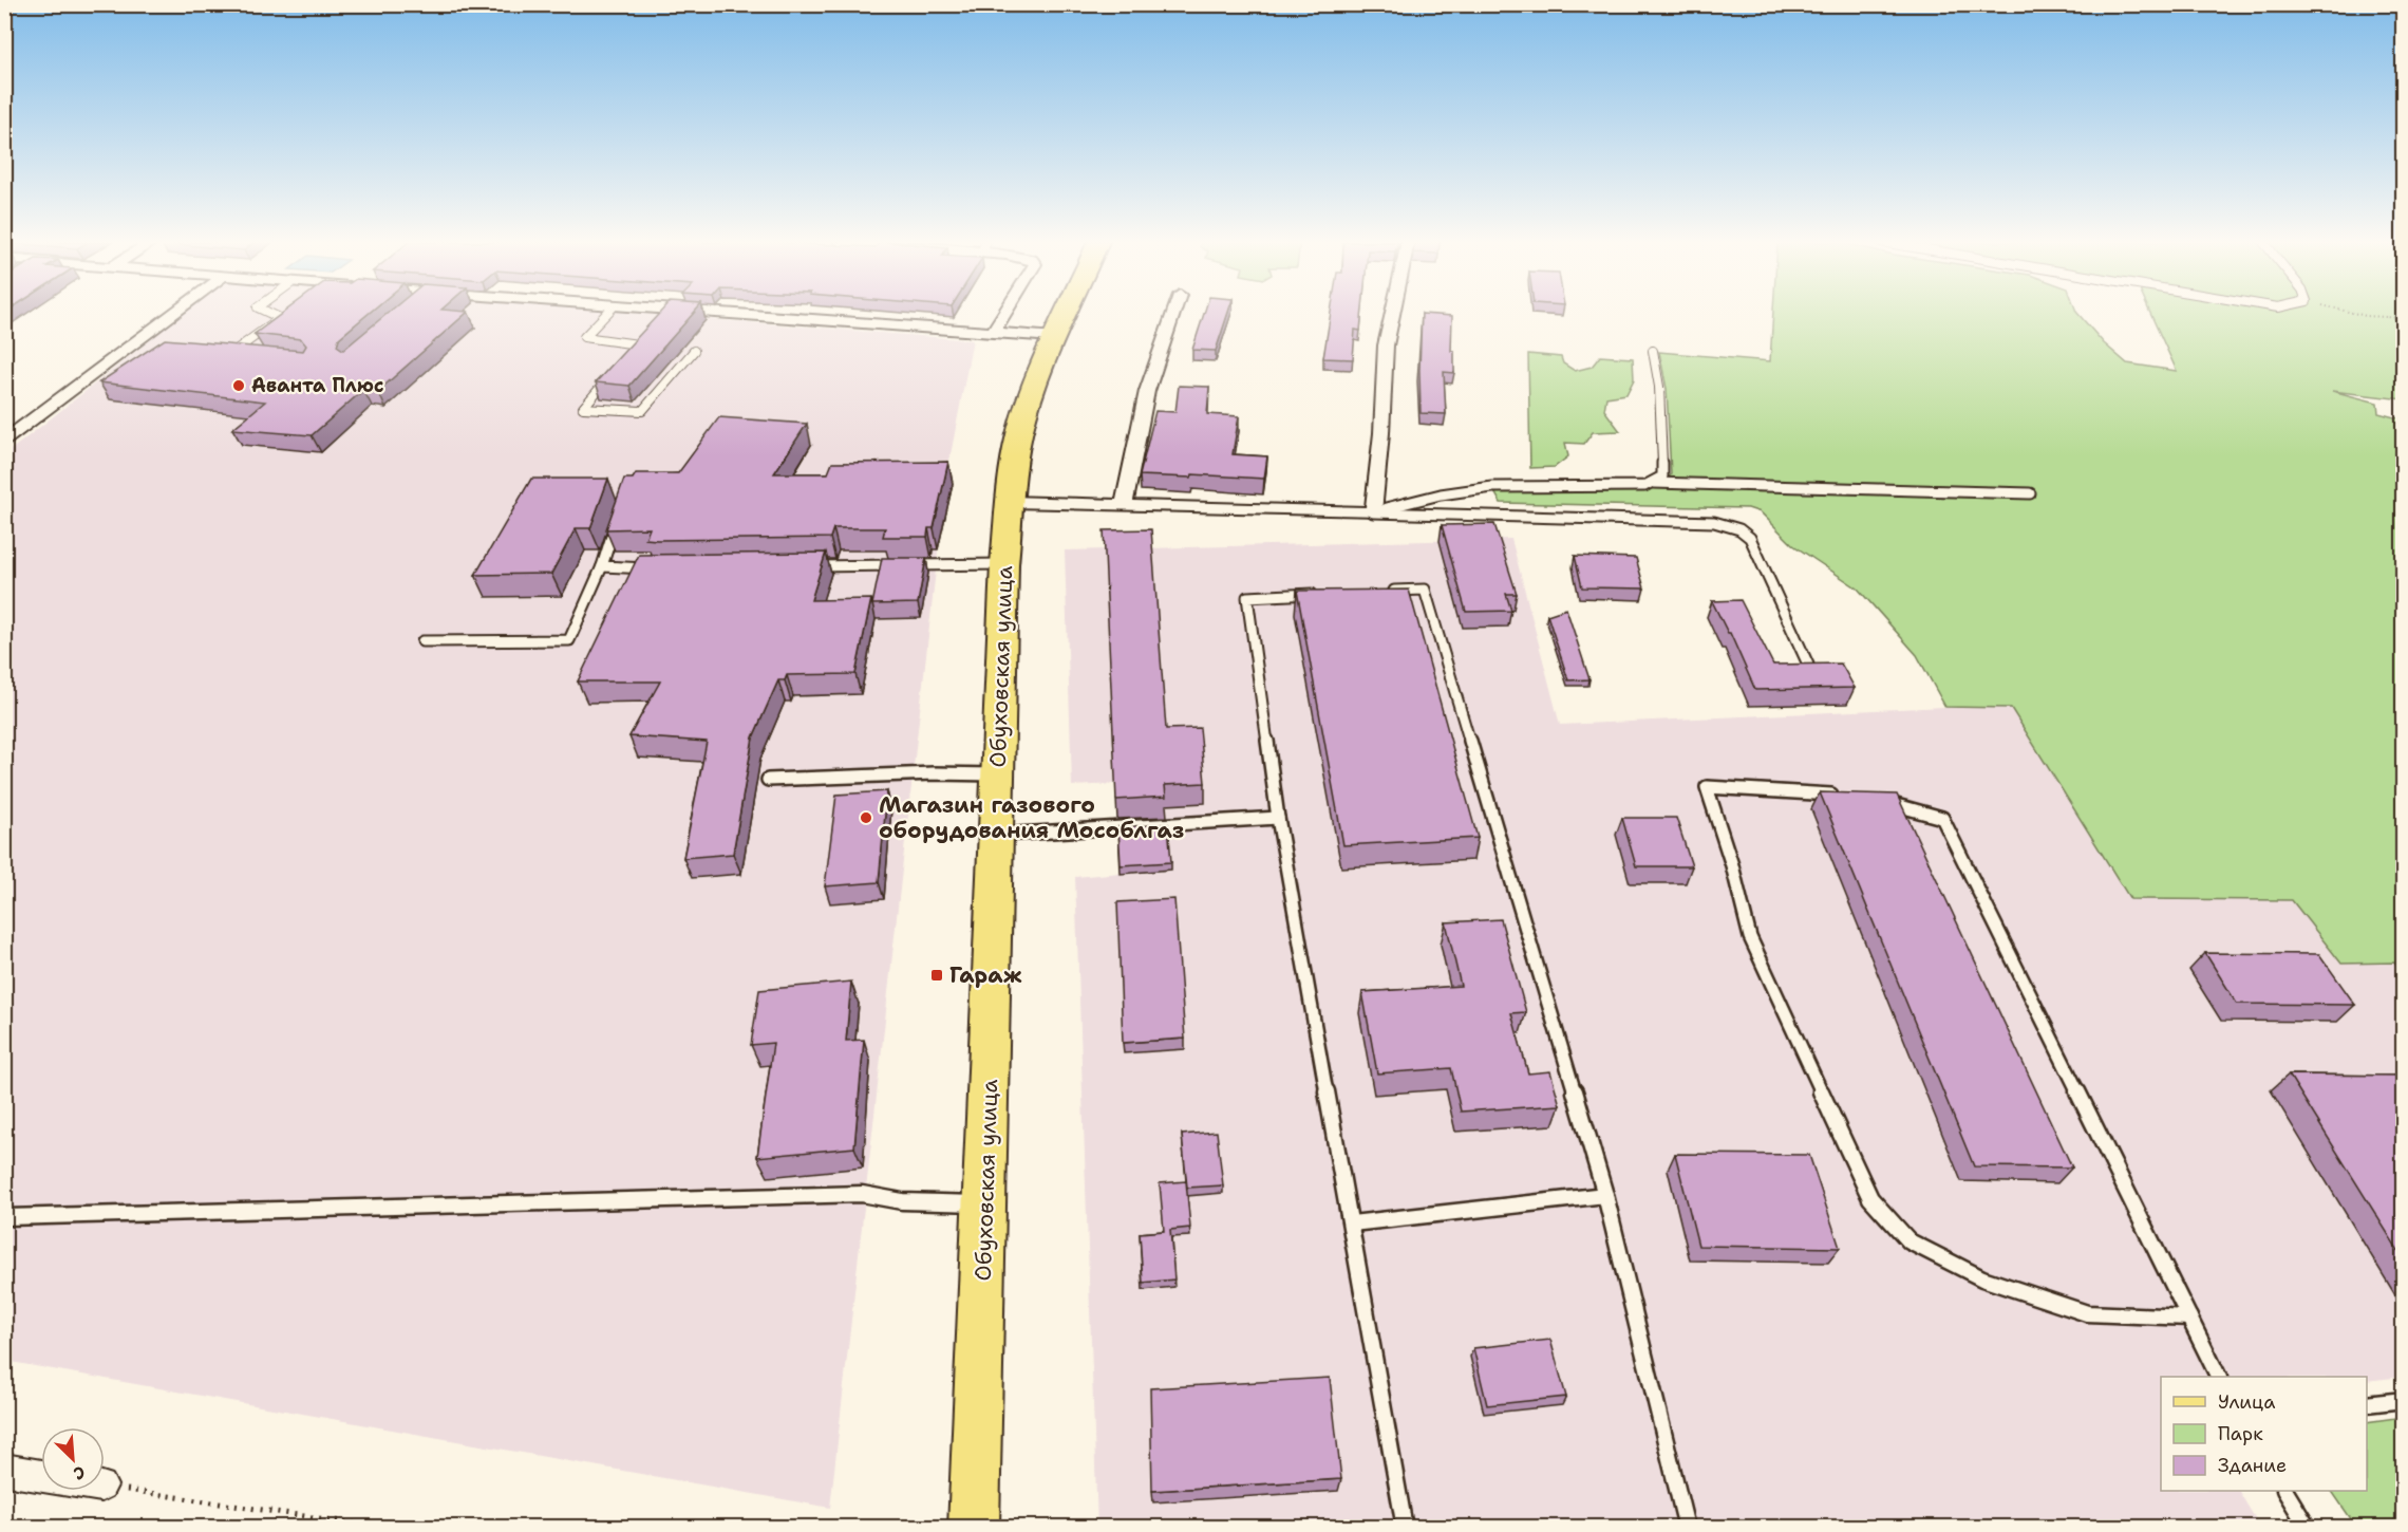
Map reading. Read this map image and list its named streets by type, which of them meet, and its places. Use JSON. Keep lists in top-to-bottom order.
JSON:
{
  "streets": {
    "main road": ["Обуховская улица"]
  },
  "places": {
    "other": ["Аванта Плюс", "Магазин газового оборудования Мособлгаз"],
    "transit": ["Гараж"]
  },
  "legend": ["Улица", "Парк", "Здание"],
  "north": "bottom right"
}
